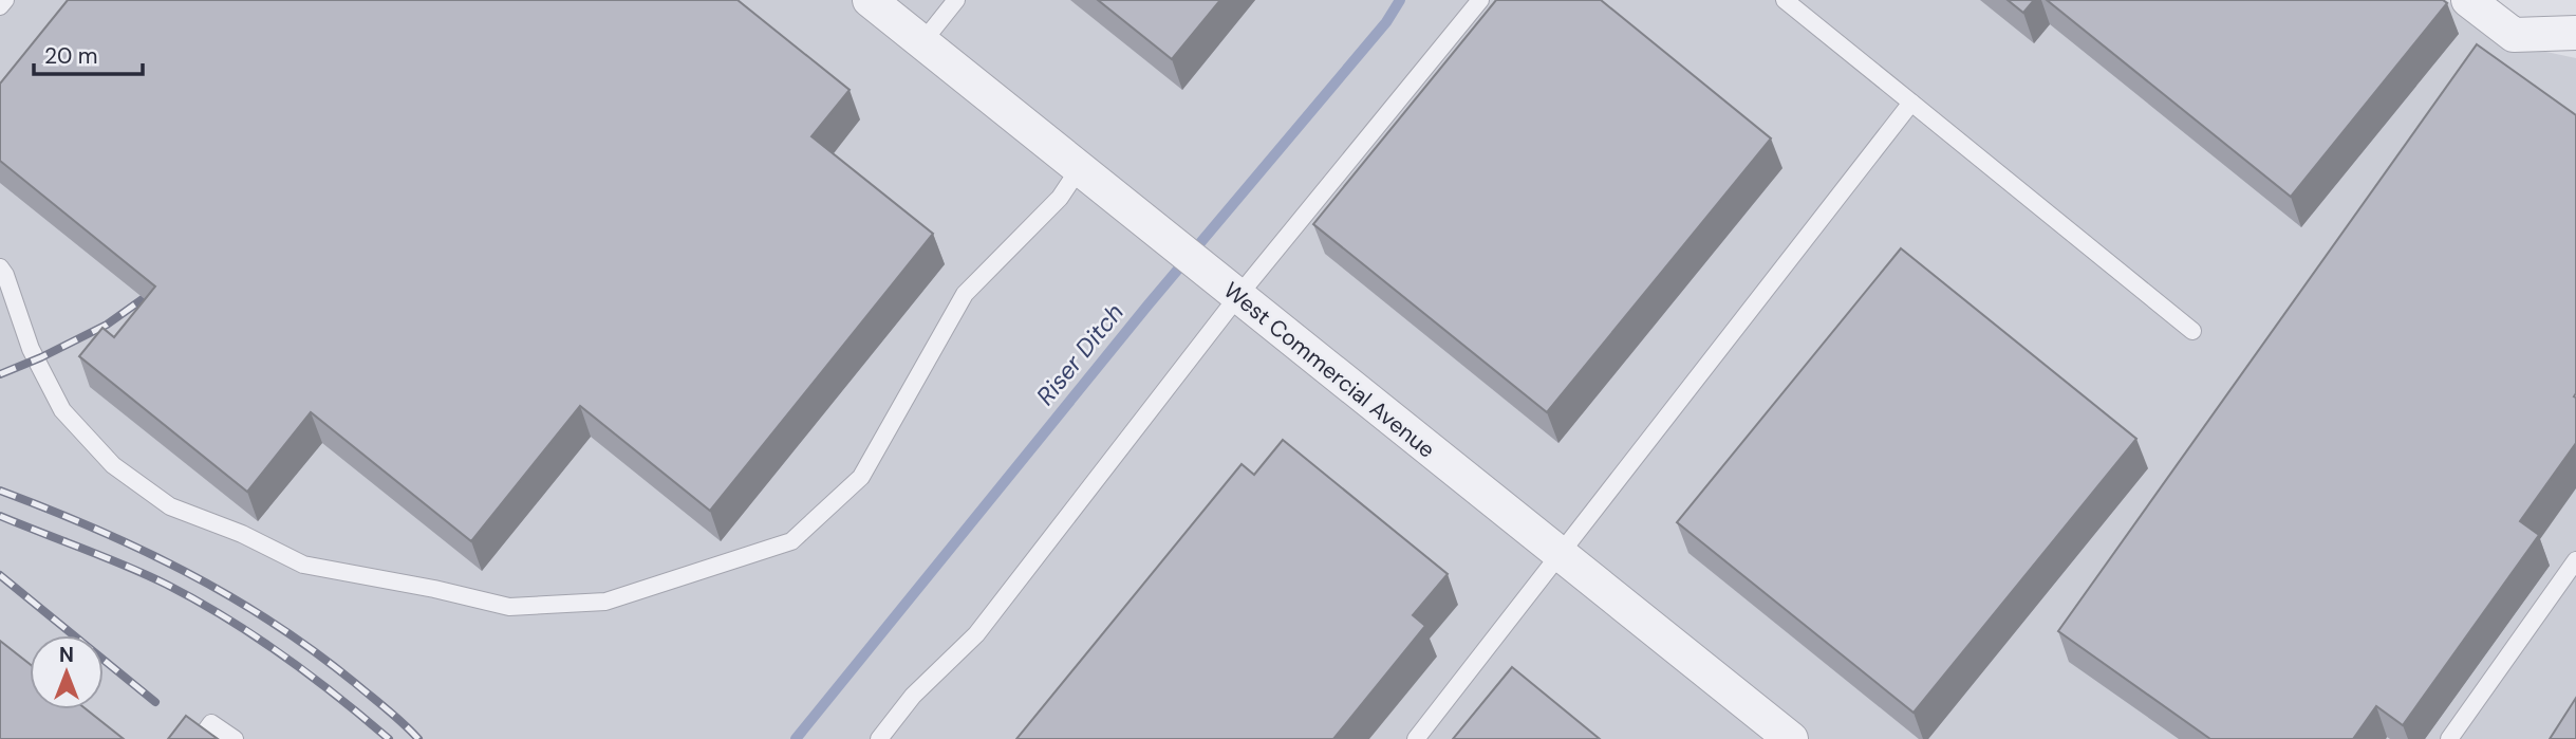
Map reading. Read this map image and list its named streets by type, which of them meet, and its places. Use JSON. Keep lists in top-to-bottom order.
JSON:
{
  "streets": {
    "street": ["West Commercial Avenue"]
  },
  "water": ["Riser Ditch"],
  "scale_bar": "20 m",
  "north": "top"
}
